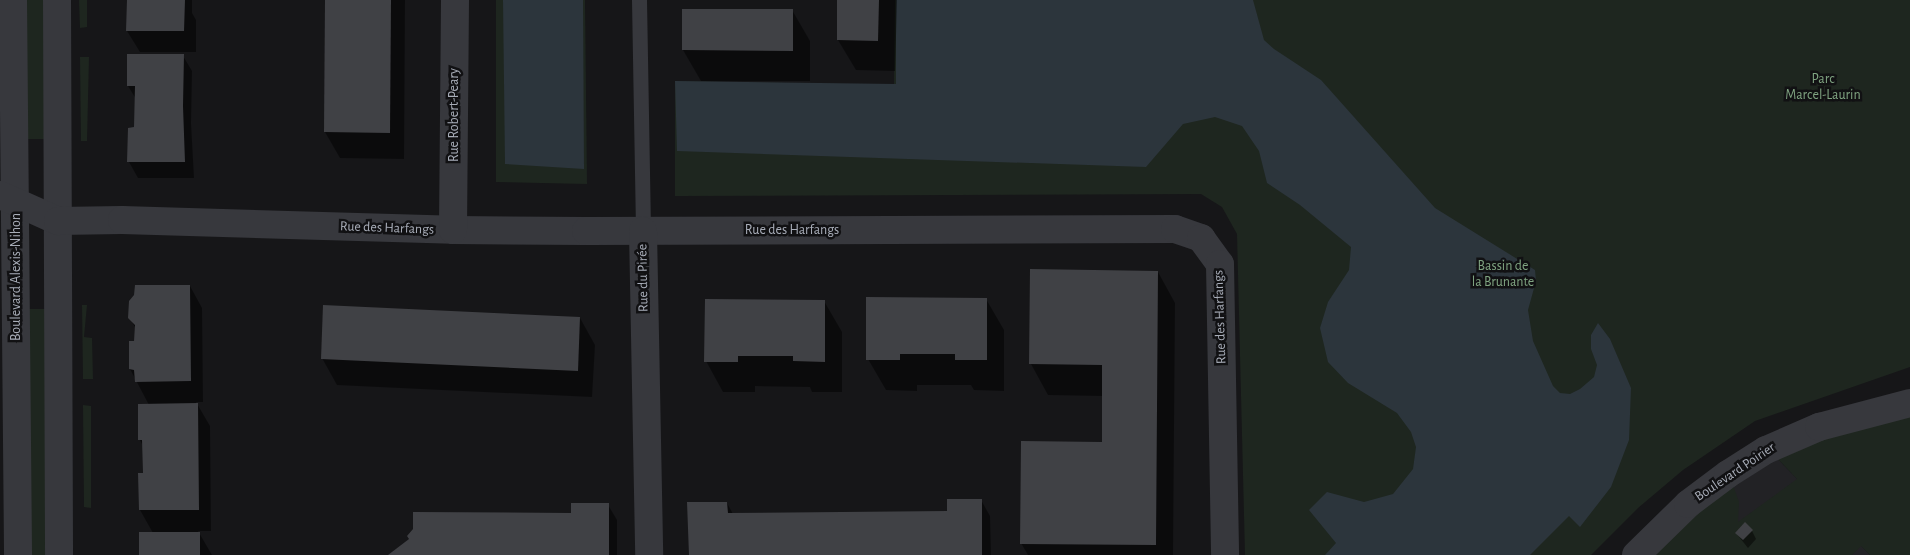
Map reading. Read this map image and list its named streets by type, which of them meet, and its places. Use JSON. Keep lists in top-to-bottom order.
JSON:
{
  "streets": {
    "street": [
      "Rue Robert-Peary",
      "Rue des Harfangs",
      "Boulevard Alexis-Nihon",
      "Rue du Pirée",
      "Boulevard Poirier"
    ]
  },
  "crossings": [
    ["Rue Robert-Peary", "Rue des Harfangs"],
    ["Rue des Harfangs", "Boulevard Alexis-Nihon"],
    ["Rue des Harfangs", "Rue du Pirée"]
  ],
  "parks": ["Parc Marcel-Laurin", "Bassin de la Brunante"]
}
